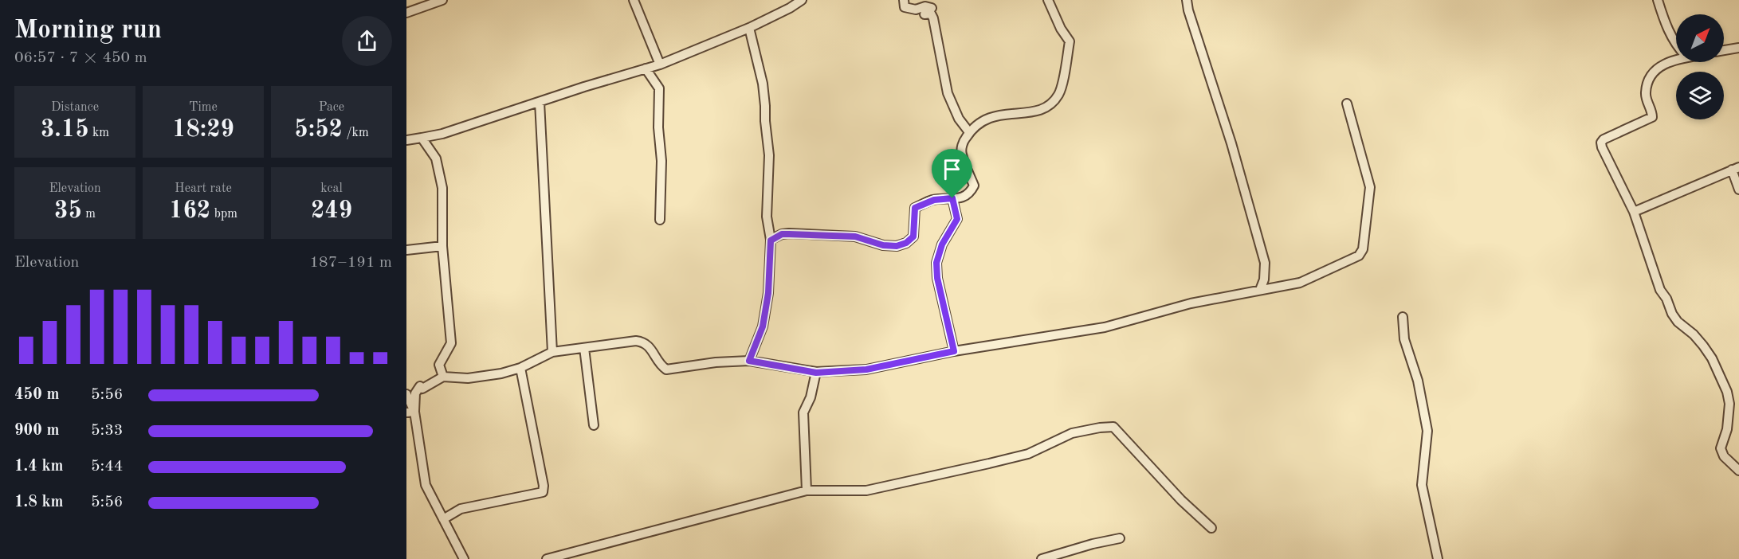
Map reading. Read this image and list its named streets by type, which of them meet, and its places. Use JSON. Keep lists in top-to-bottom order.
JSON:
{
  "north": "top right",
  "page": {
    "heading": ["Morning run", "06:57 · 7 × 450 m"],
    "stats": [
      ["Distance", "3.15 km"],
      ["Time", "18:29"],
      ["Pace", "5:52 /km"],
      ["Elevation", "35 m"],
      ["Heart rate", "162 bpm"],
      ["kcal", "249"]
    ],
    "chart": ["Elevation", "187–191 m"],
    "list": [
      {
        "name": "450 m",
        "note": "5:56"
      },
      {
        "name": "900 m",
        "note": "5:33"
      },
      {
        "name": "1.4 km",
        "note": "5:44"
      },
      {
        "name": "1.8 km",
        "note": "5:56"
      }
    ]
  }
}
